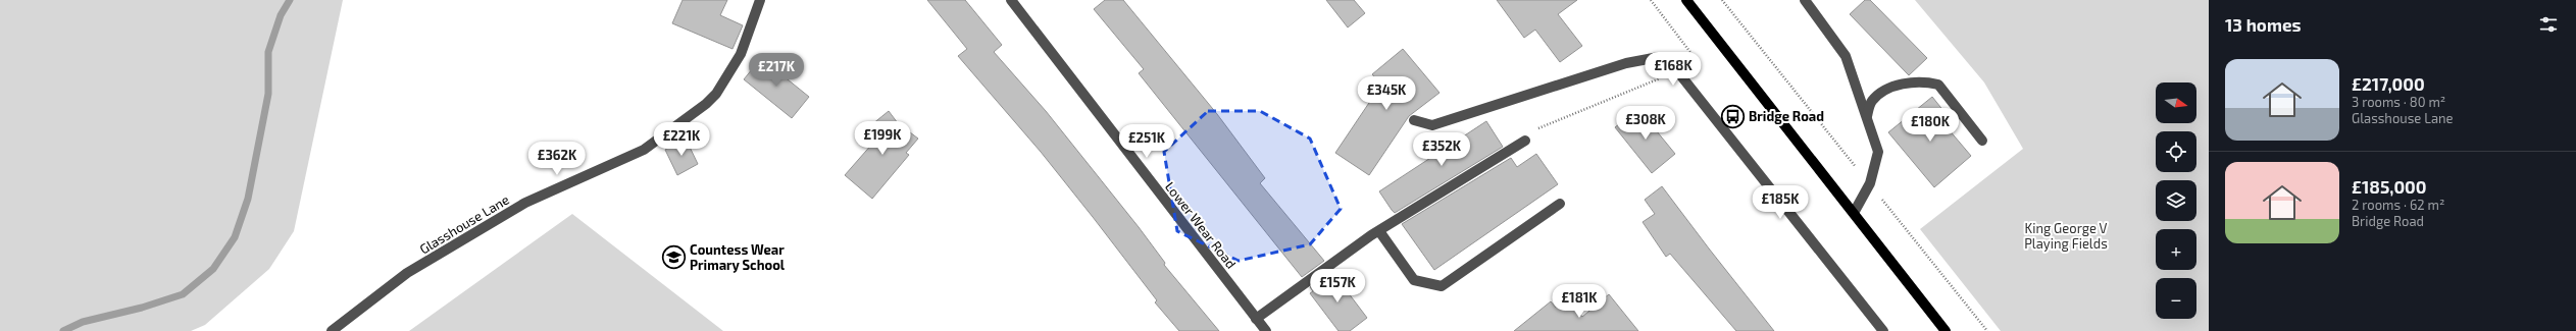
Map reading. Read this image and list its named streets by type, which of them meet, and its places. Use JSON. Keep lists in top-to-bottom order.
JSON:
{
  "streets": {
    "street": ["Glasshouse Lane", "Lower Wear Road"]
  },
  "parks": ["King George V Playing Fields"],
  "places": {
    "bus stop": ["Bridge Road"],
    "school or university": ["Countess Wear Primary School"]
  },
  "north": "right",
  "page": {
    "heading": "13 homes",
    "list": [
      {
        "name": "£217,000",
        "note": "3 rooms · 80 m² · Glasshouse Lane"
      },
      {
        "name": "£185,000",
        "note": "2 rooms · 62 m² · Bridge Road"
      }
    ],
    "price": [
      "£168K",
      "£217K",
      "£345K",
      "£308K",
      "£180K",
      "£199K",
      "£221K",
      "£251K",
      "£352K",
      "£362K",
      "£185K",
      "£157K",
      "£181K"
    ],
    "map_buttons": ["+", "−"]
  }
}
